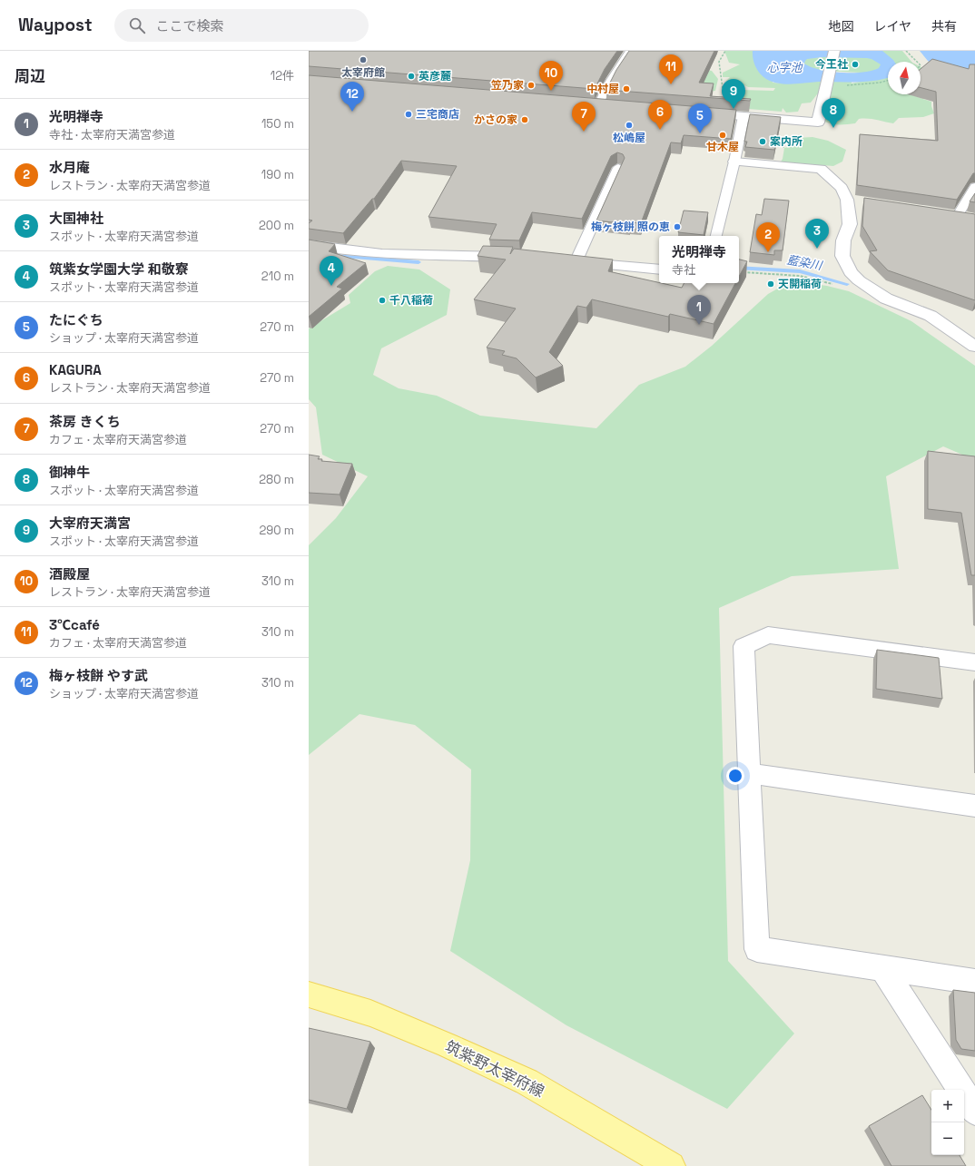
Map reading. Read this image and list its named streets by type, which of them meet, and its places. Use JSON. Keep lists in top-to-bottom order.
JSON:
{
  "streets": {
    "main road": ["筑紫野太宰府線"]
  },
  "water": ["心字池", "藍染川"],
  "places": [
    "太宰府館",
    "今王社",
    "英彦麓",
    "笠乃家",
    "中村屋",
    "三宅商店",
    "かさの家",
    "松嶋屋",
    "甘木屋",
    "案内所",
    "梅ヶ枝餅 照の恵",
    "天開稲荷",
    "千八稲荷"
  ],
  "north": "top",
  "page": {
    "header": "Waypost",
    "search": "ここで検索",
    "nav": ["地図", "レイヤ", "共有"],
    "heading": ["周辺", "12件"],
    "pins": [
      "11",
      "10",
      "9",
      "12",
      "8",
      "6",
      "7",
      "5",
      "3",
      "2",
      "4",
      "1"
    ],
    "list": [
      {
        "mark": "1",
        "name": "光明禅寺",
        "note": "寺社 · 太宰府天満宮参道",
        "value": "150 m"
      },
      {
        "mark": "2",
        "name": "水月庵",
        "note": "レストラン · 太宰府天満宮参道",
        "value": "190 m"
      },
      {
        "mark": "3",
        "name": "大国神社",
        "note": "スポット · 太宰府天満宮参道",
        "value": "200 m"
      },
      {
        "mark": "4",
        "name": "筑紫女学園大学 和敬寮",
        "note": "スポット · 太宰府天満宮参道",
        "value": "210 m"
      },
      {
        "mark": "5",
        "name": "たにぐち",
        "note": "ショップ · 太宰府天満宮参道",
        "value": "270 m"
      },
      {
        "mark": "6",
        "name": "KAGURA",
        "note": "レストラン · 太宰府天満宮参道",
        "value": "270 m"
      },
      {
        "mark": "7",
        "name": "茶房 きくち",
        "note": "カフェ · 太宰府天満宮参道",
        "value": "270 m"
      },
      {
        "mark": "8",
        "name": "御神牛",
        "note": "スポット · 太宰府天満宮参道",
        "value": "280 m"
      },
      {
        "mark": "9",
        "name": "大宰府天満宮",
        "note": "スポット · 太宰府天満宮参道",
        "value": "290 m"
      },
      {
        "mark": "10",
        "name": "酒殿屋",
        "note": "レストラン · 太宰府天満宮参道",
        "value": "310 m"
      },
      {
        "mark": "11",
        "name": "3℃café",
        "note": "カフェ · 太宰府天満宮参道",
        "value": "310 m"
      },
      {
        "mark": "12",
        "name": "梅ヶ枝餅 やす武",
        "note": "ショップ · 太宰府天満宮参道",
        "value": "310 m"
      }
    ],
    "popup": ["光明禅寺", "寺社"],
    "map_buttons": ["+", "−"]
  }
}
